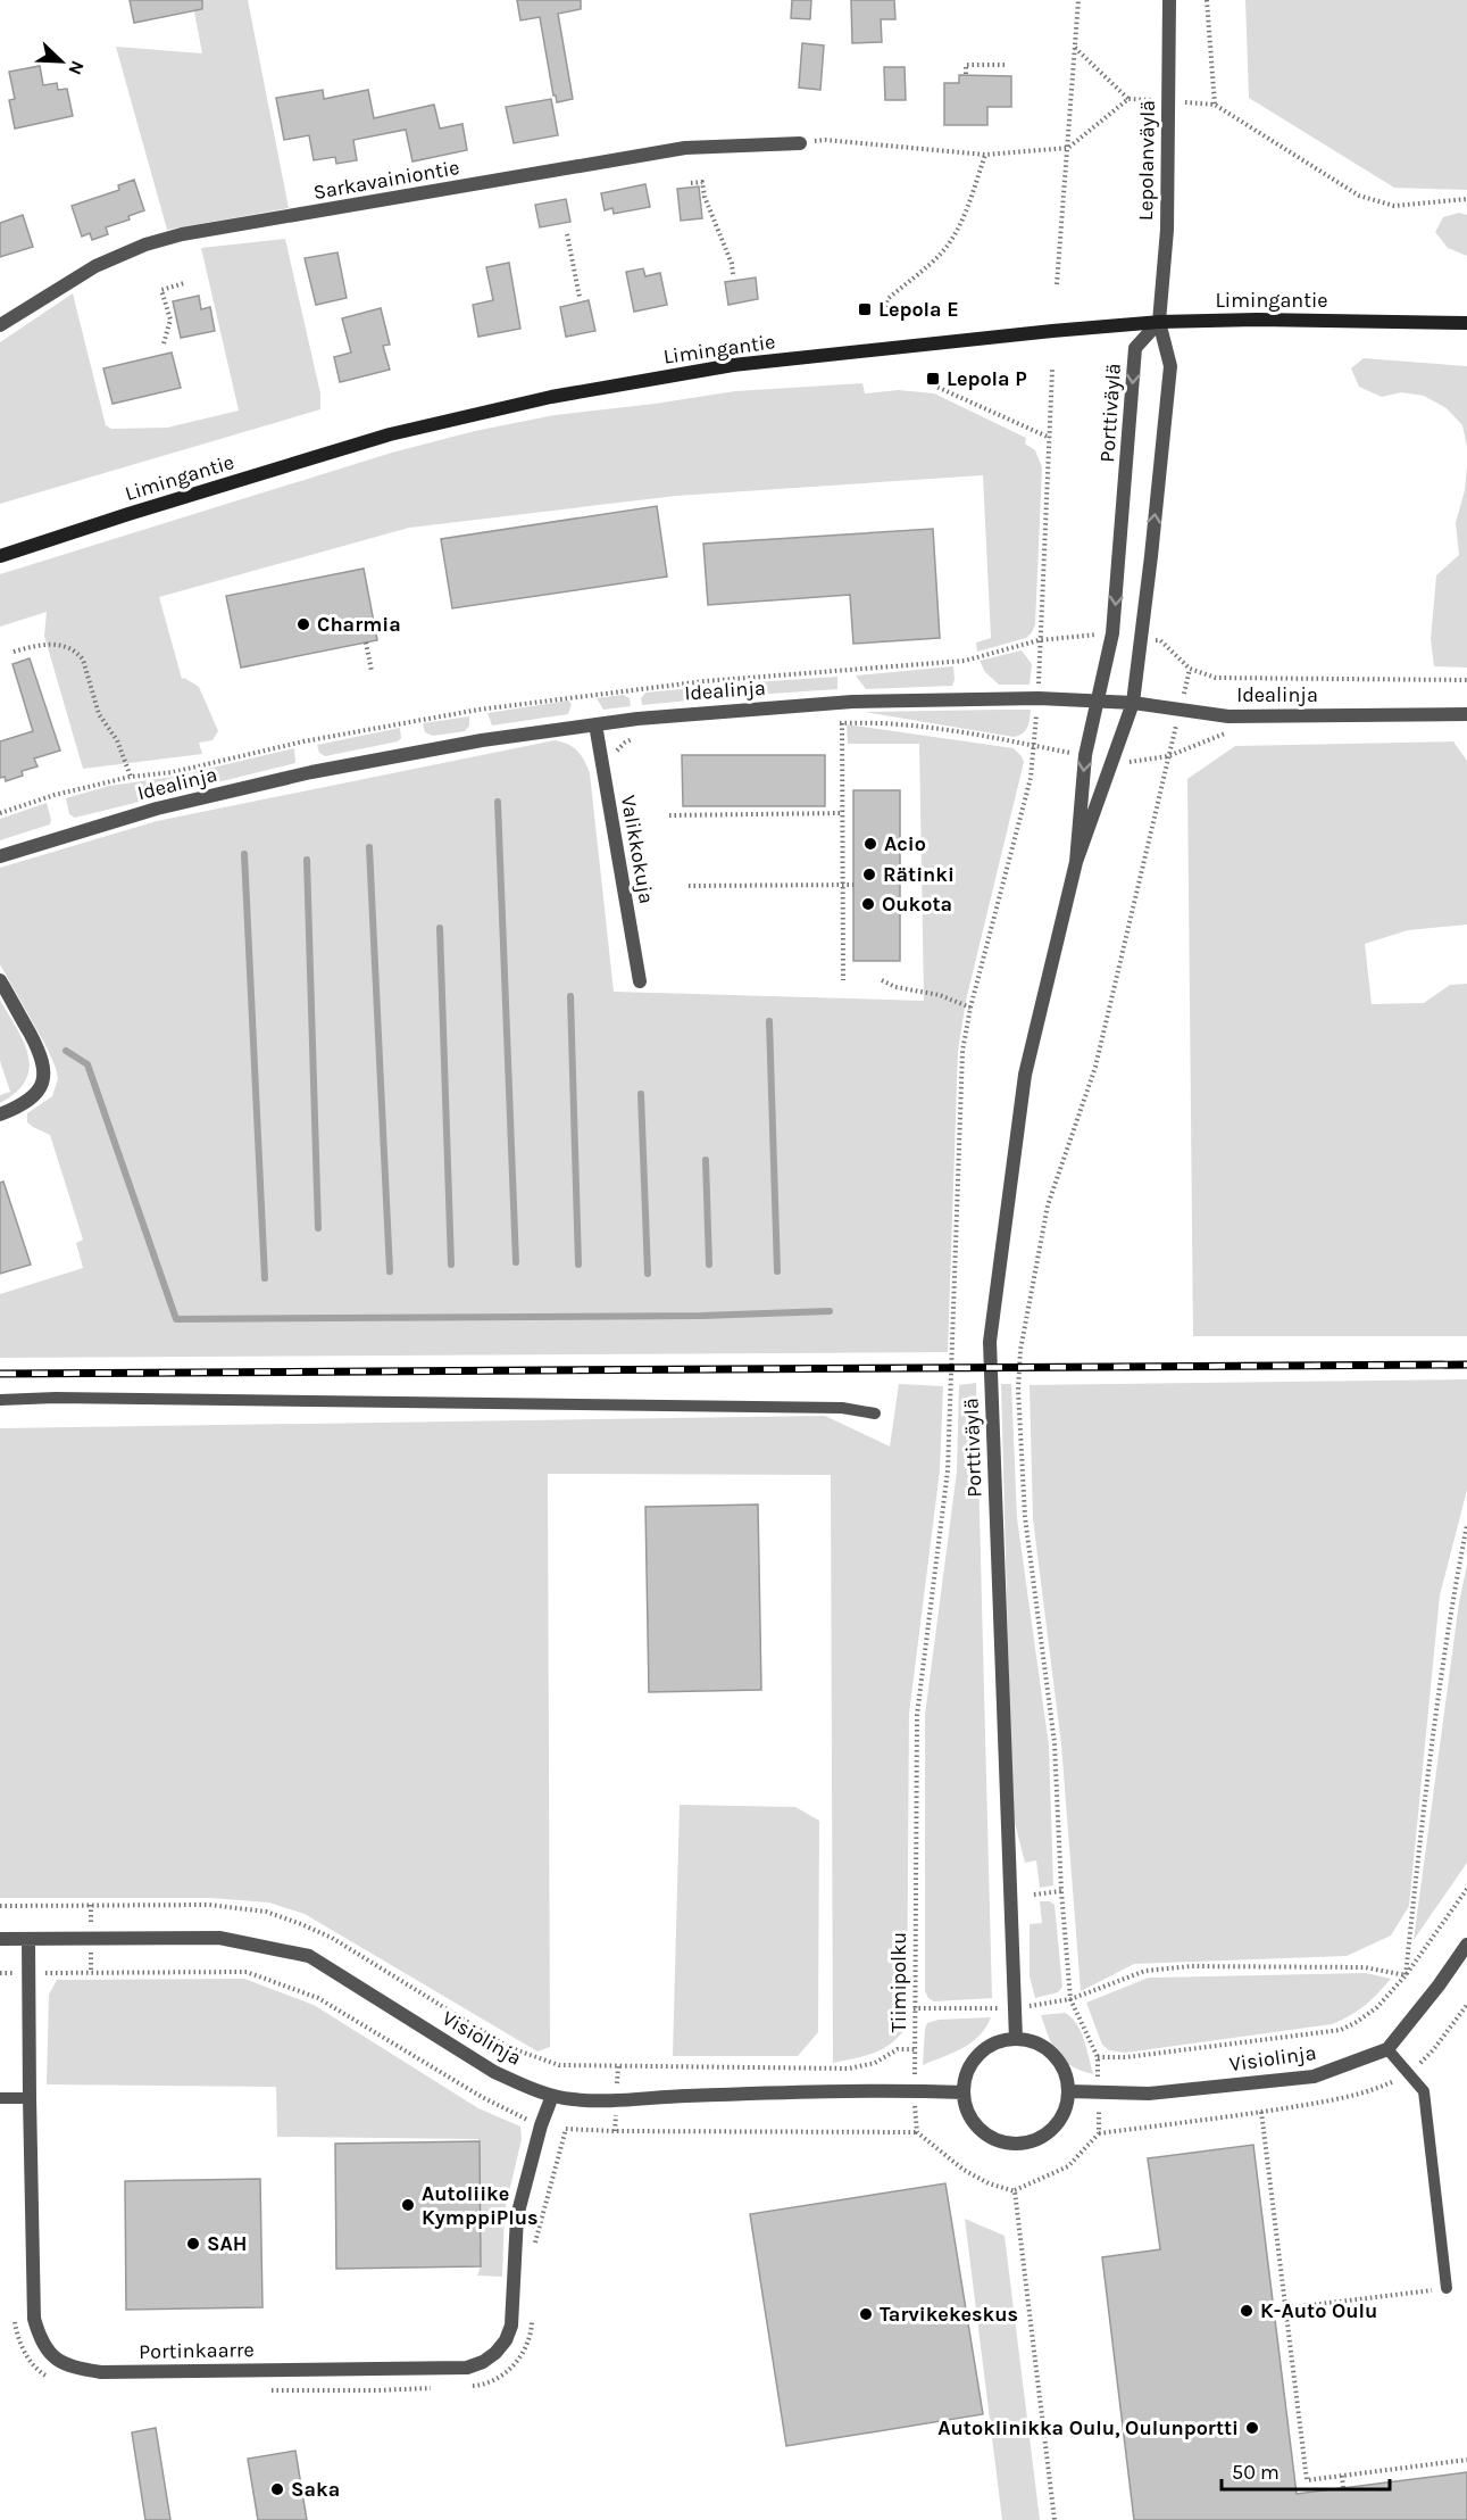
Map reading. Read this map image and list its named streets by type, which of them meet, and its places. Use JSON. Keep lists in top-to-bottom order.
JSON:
{
  "streets": {
    "main road": ["Limingantie"],
    "street": [
      "Lepolanväylä",
      "Sarkavainiontie",
      "Porttiväylä",
      "Idealinja",
      "Valikkokuja",
      "Visiolinja",
      "Portinkaarre"
    ],
    "path": ["Tiimipolku"]
  },
  "crossings": [
    ["Lepolanväylä", "Limingantie"],
    ["Lepolanväylä", "Porttiväylä"],
    ["Limingantie", "Porttiväylä"],
    ["Porttiväylä", "Idealinja"],
    ["Porttiväylä", "Visiolinja"],
    ["Idealinja", "Valikkokuja"],
    ["Idealinja", "Tiimipolku"],
    ["Tiimipolku", "Visiolinja"],
    ["Visiolinja", "Portinkaarre"]
  ],
  "places": {
    "transit": ["Lepola E", "Lepola P"],
    "other": [
      "Charmia",
      "Acio",
      "Rätinki",
      "Oukota",
      "Autoliike KymppiPlus",
      "SAH",
      "K-Auto Oulu",
      "Tarvikekeskus",
      "Autoklinikka Oulu, Oulunportti",
      "Saka"
    ]
  },
  "scale_bar": "50 m",
  "north": "bottom right"
}
